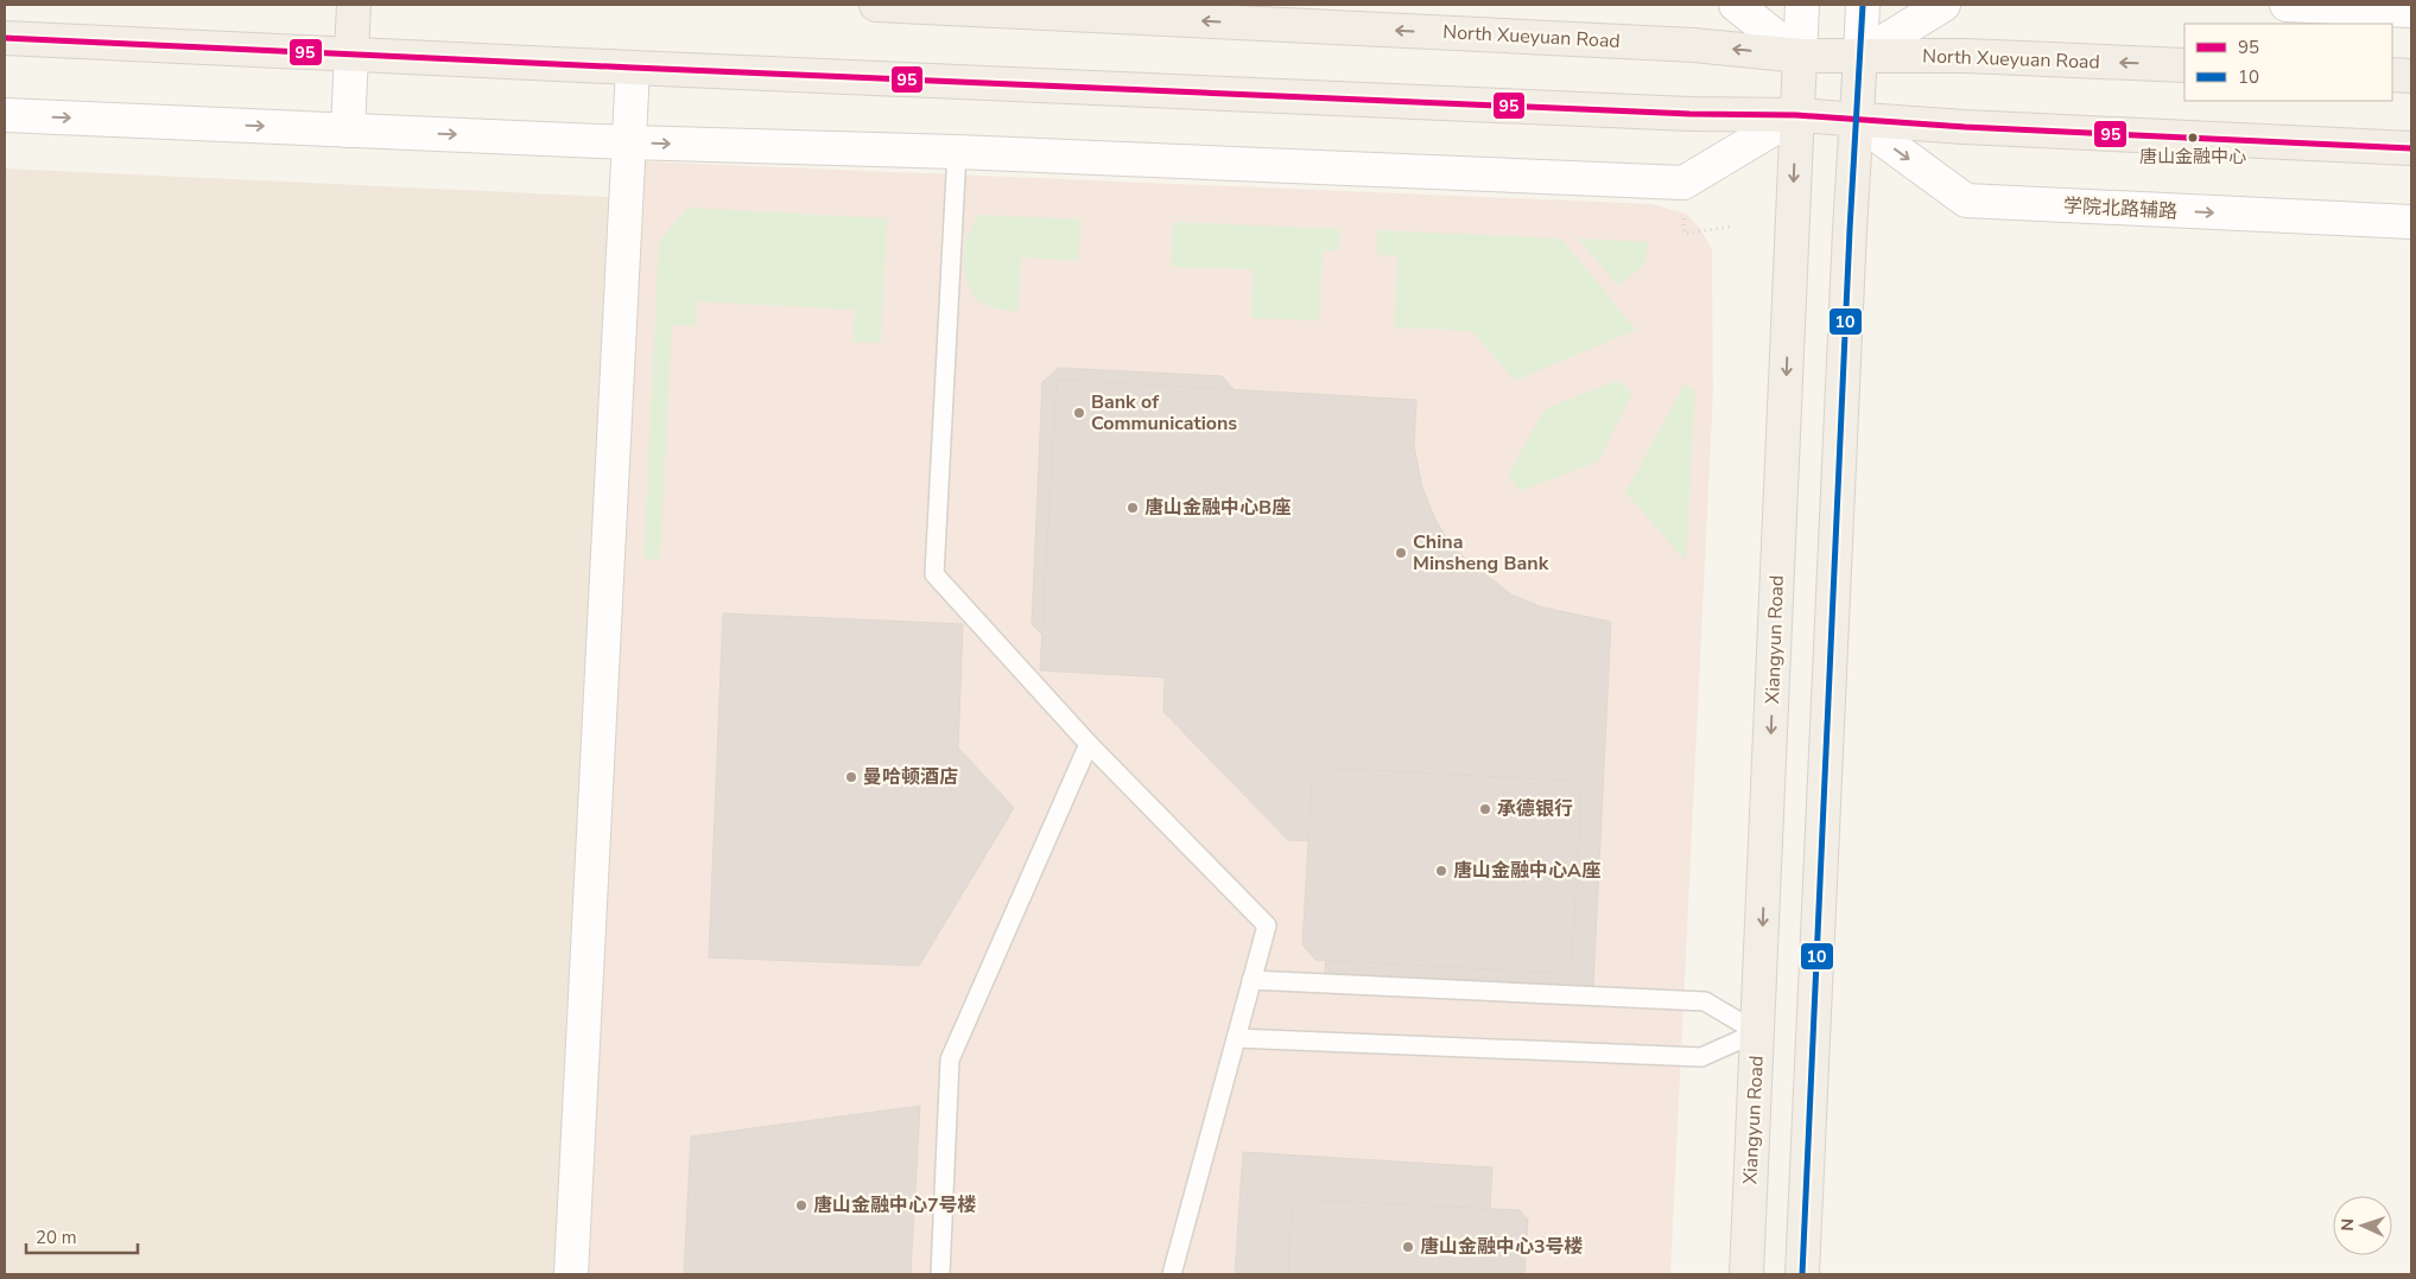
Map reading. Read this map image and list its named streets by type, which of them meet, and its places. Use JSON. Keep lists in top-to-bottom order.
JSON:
{
  "streets": {
    "main road": ["North Xueyuan Road", "Xiangyun Road"],
    "street": ["学院北路辅路"]
  },
  "crossings": [
    ["North Xueyuan Road", "Xiangyun Road"]
  ],
  "one_way": ["学院北路辅路", "Xiangyun Road"],
  "places": [
    "唐山金融中心",
    "Bank of Communications",
    "唐山金融中心B座",
    "China Minsheng Bank",
    "曼哈顿酒店",
    "承德银行",
    "唐山金融中心A座",
    "唐山金融中心7号楼",
    "唐山金融中心3号楼"
  ],
  "lines": ["transit line 10", "transit line 95"],
  "legend": ["95", "10"],
  "scale_bar": "20 m",
  "north": "left"
}
